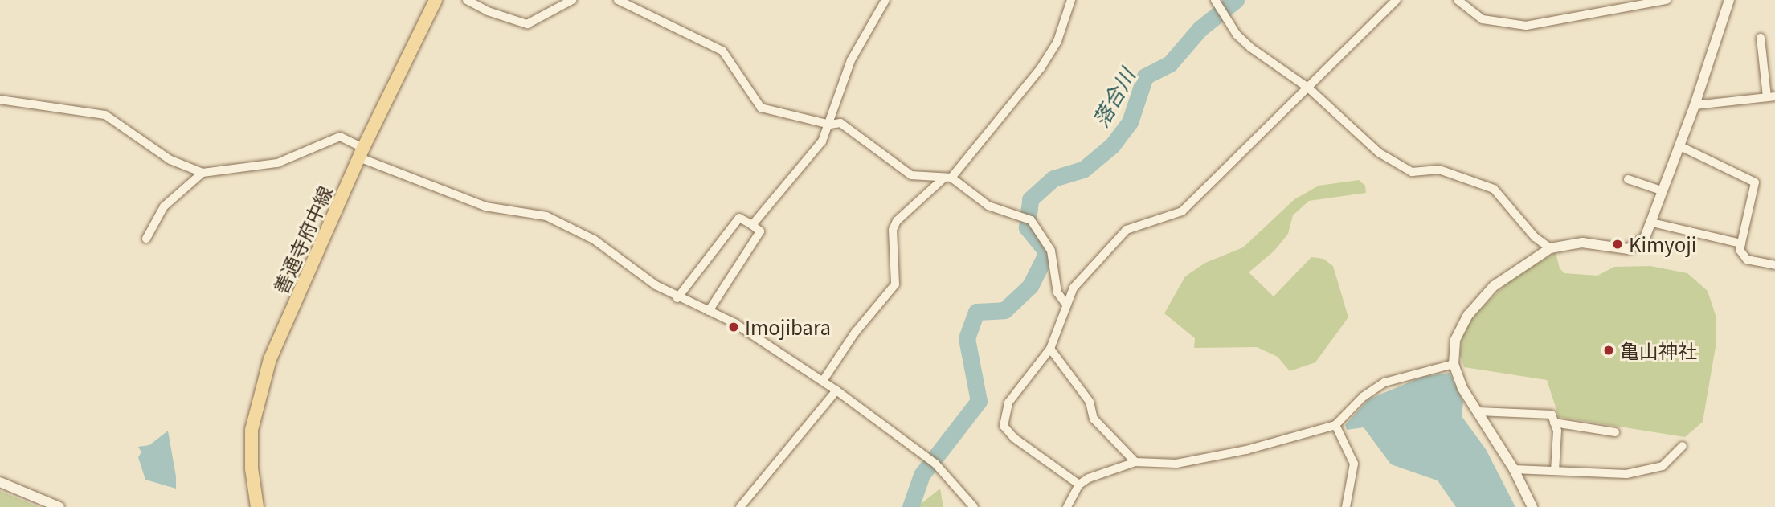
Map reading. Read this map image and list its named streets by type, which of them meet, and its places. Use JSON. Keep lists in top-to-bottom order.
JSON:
{
  "streets": {
    "main road": ["善通寺府中線"]
  },
  "water": ["落合川"],
  "places": ["Kimyoji", "Imojibara", "亀山神社"]
}
